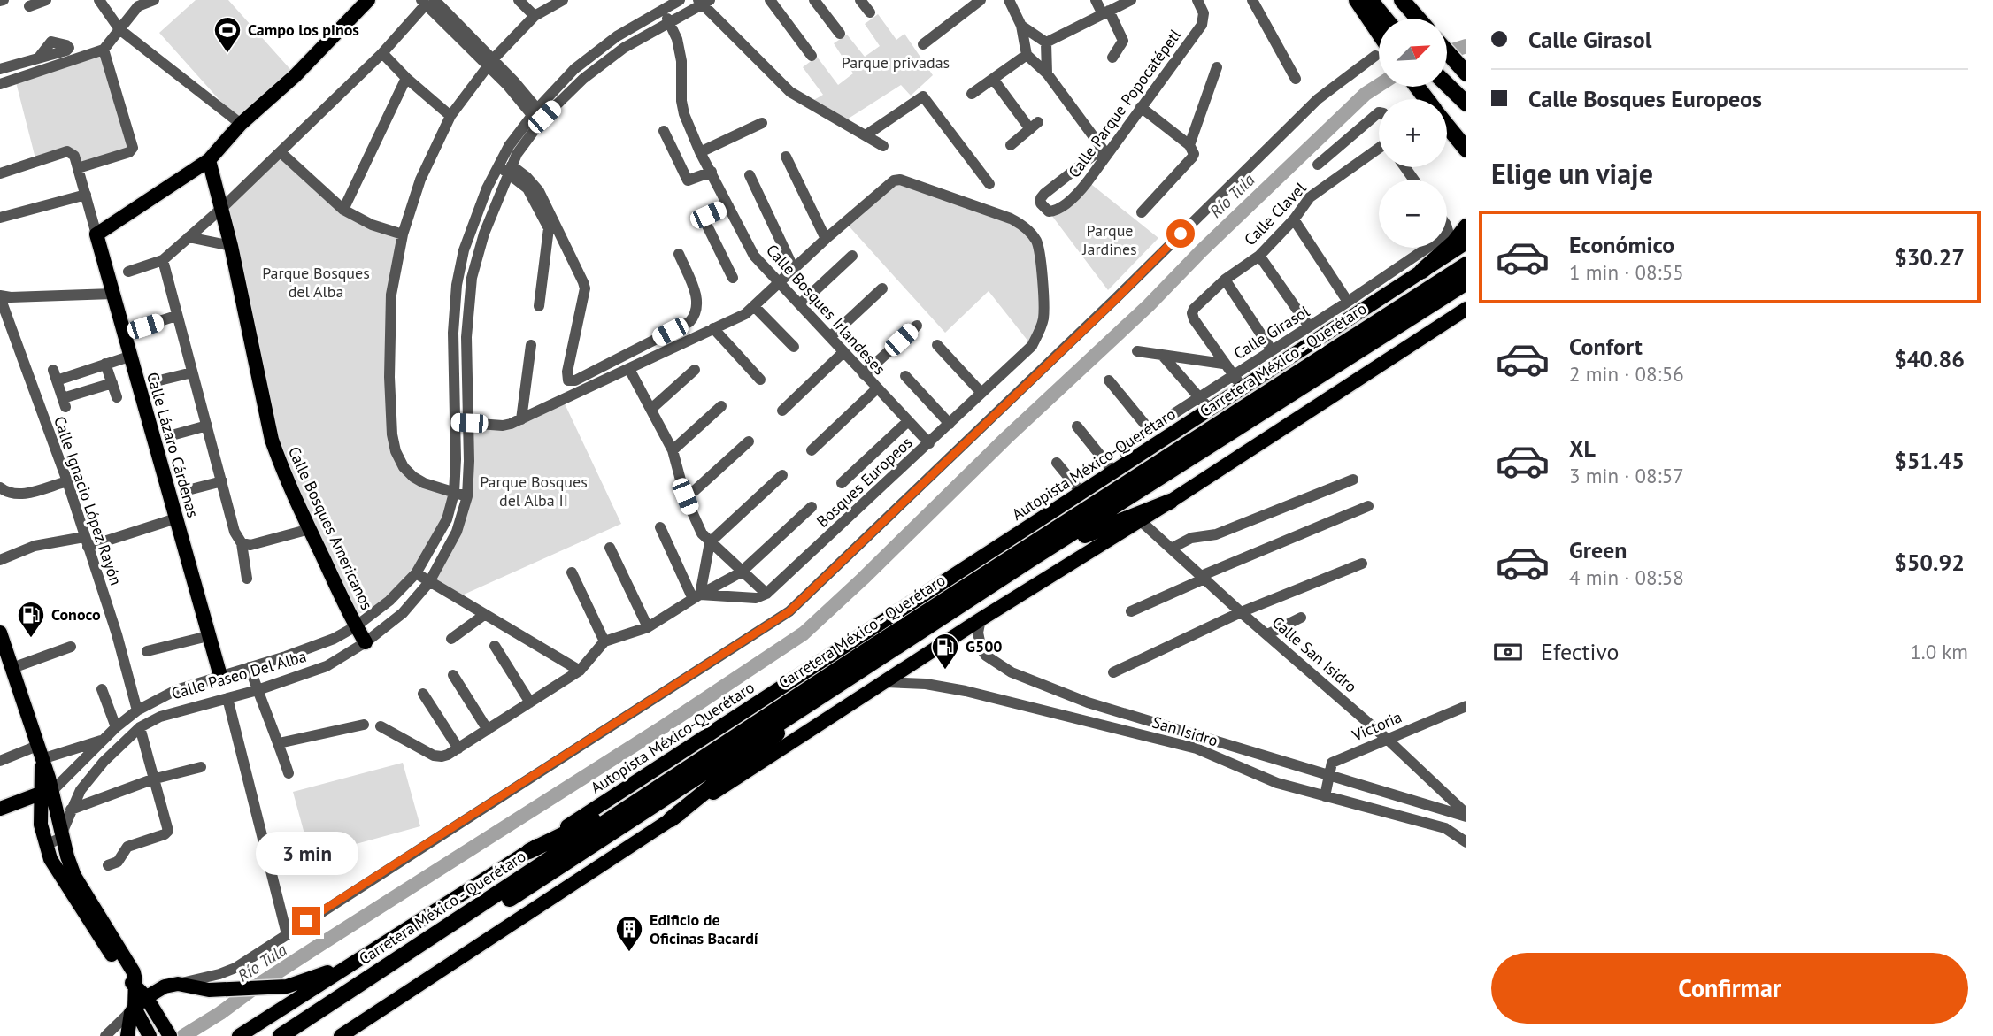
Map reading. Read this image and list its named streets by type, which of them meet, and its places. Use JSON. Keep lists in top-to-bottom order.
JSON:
{
  "streets": {
    "highway": ["Carretera México - Querétaro"],
    "main road": ["Calle Lázaro Cárdenas", "Autopista México-Querétaro", "Calle Bosques Americanos"],
    "street": [
      "Calle Parque Popocatépetl",
      "Calle Clavel",
      "Calle Bosques Irlandeses",
      "Calle Girasol",
      "Bosques Europeos",
      "Calle Ignacio López Rayón",
      "Calle San Isidro",
      "Calle Paseo Del Alba",
      "Victoria",
      "San Isidro"
    ]
  },
  "crossings": [
    ["Calle Bosques Irlandeses", "Bosques Europeos"],
    ["Calle Bosques Irlandeses", "Calle Paseo Del Alba"],
    ["Calle Girasol", "Autopista México-Querétaro"],
    ["Calle Lázaro Cárdenas", "Calle Paseo Del Alba"],
    ["Calle Ignacio López Rayón", "Calle Paseo Del Alba"],
    ["Calle Bosques Americanos", "Calle Paseo Del Alba"],
    ["Calle San Isidro", "Victoria"],
    ["Calle San Isidro", "San Isidro"],
    ["Victoria", "San Isidro"]
  ],
  "water": ["Río Tula"],
  "parks": [
    "Parque privadas",
    "Parque Jardines",
    "Parque Bosques del Alba",
    "Parque Bosques del Alba II"
  ],
  "places": {
    "sports": ["Campo los pinos"],
    "fuel station": ["Conoco", "G500"],
    "building": ["Edificio de Oficinas Bacardí"]
  },
  "north": "top right",
  "page": {
    "banner": ["Calle Girasol", "Calle Bosques Europeos"],
    "map_buttons": ["+", "−"],
    "heading": "Elige un viaje",
    "list": [
      {
        "name": "Económico",
        "note": "1 min · 08:55",
        "value": "$30.27"
      },
      {
        "name": "Confort",
        "note": "2 min · 08:56",
        "value": "$40.86"
      },
      {
        "name": "XL",
        "note": "3 min · 08:57",
        "value": "$51.45"
      },
      {
        "name": "Green",
        "note": "4 min · 08:58",
        "value": "$50.92"
      }
    ],
    "pay": ["Efectivo", "1.0 km"],
    "bubble": "3 min",
    "buttons": "Confirmar"
  }
}
